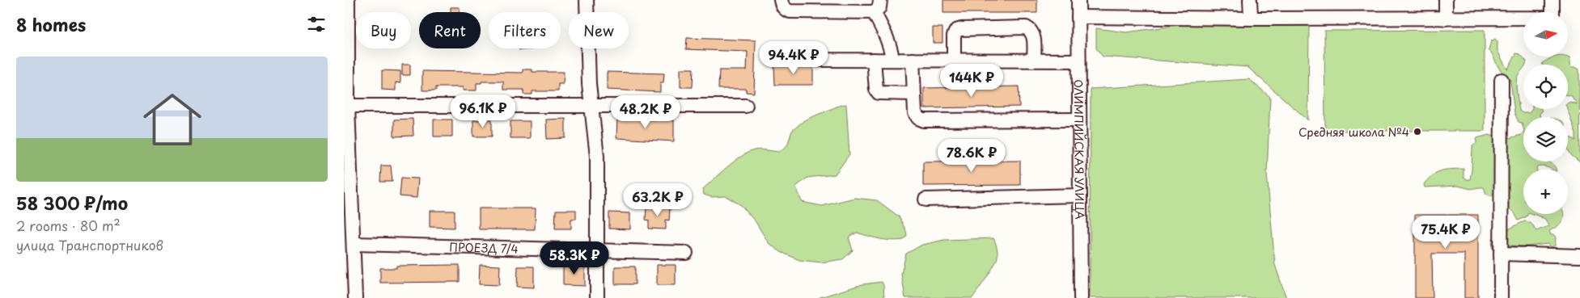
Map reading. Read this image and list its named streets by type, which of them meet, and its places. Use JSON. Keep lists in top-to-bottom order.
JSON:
{
  "streets": {
    "street": ["ОЛИМПИЙСКАЯ УЛИЦА", "ПРОЕЗД 7/4"]
  },
  "places": ["Средняя школа №4"],
  "north": "right",
  "page": {
    "heading": "8 homes",
    "map_buttons": "+",
    "chip": [
      "Buy",
      "Rent",
      "Filters",
      "New"
    ],
    "price": [
      "94.4K ₽",
      "144K ₽",
      "96.1K ₽",
      "48.2K ₽",
      "78.6K ₽",
      "63.2K ₽",
      "75.4K ₽",
      "58.3K ₽"
    ],
    "list": [
      {
        "name": "58 300 ₽/mo",
        "note": "2 rooms · 80 m² · улица Транспортников"
      }
    ]
  }
}
